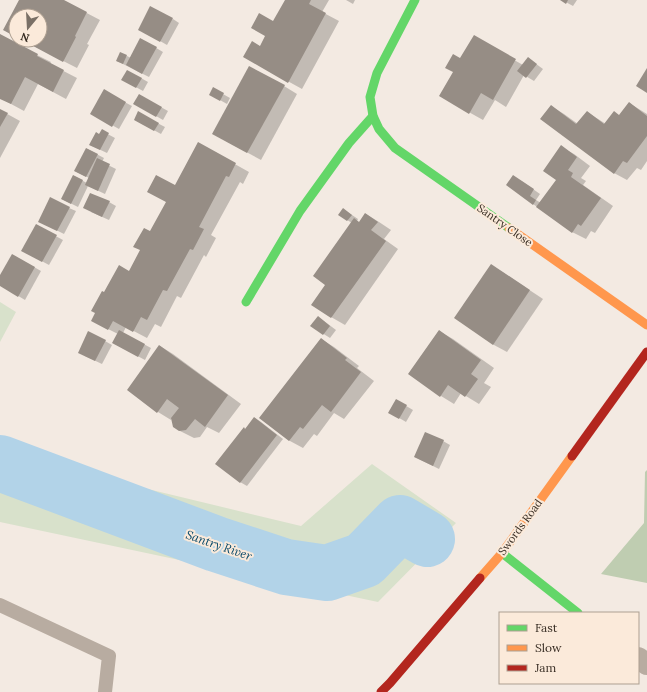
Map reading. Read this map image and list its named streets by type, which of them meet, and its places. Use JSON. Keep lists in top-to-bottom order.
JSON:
{
  "streets": {
    "street": ["Santry Close", "Swords Road"]
  },
  "water": ["Santry River"],
  "legend": ["Fast", "Slow", "Jam"],
  "north": "bottom"
}
